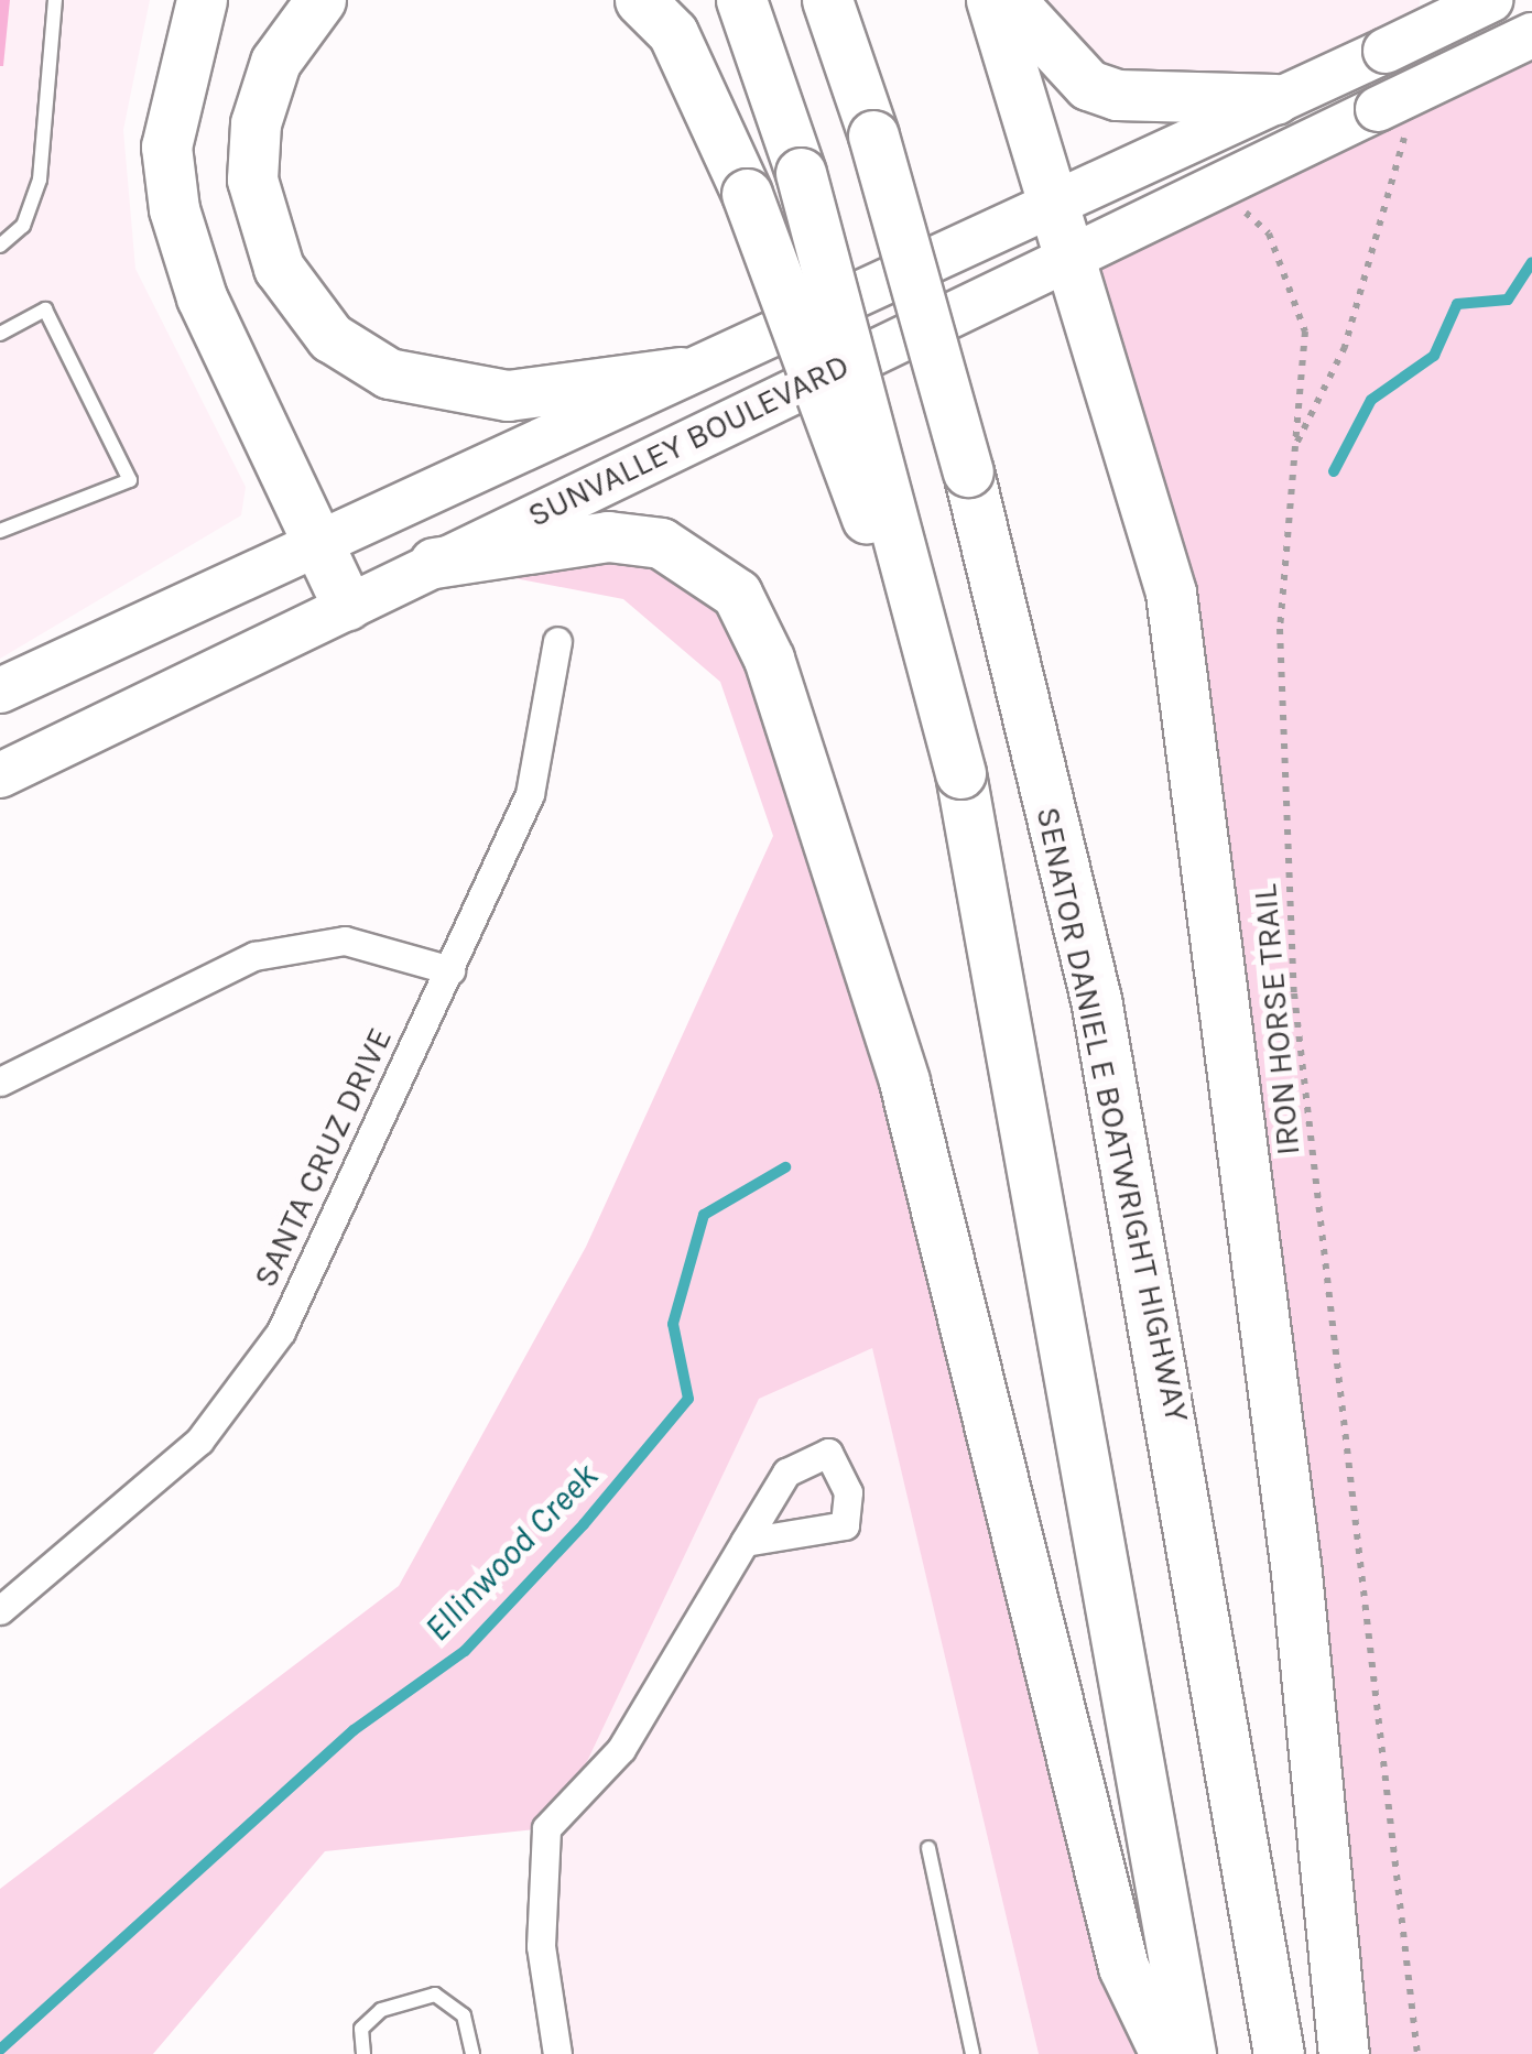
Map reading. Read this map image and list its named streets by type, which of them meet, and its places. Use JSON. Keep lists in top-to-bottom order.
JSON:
{
  "streets": {
    "highway": ["SENATOR DANIEL E BOATWRIGHT HIGHWAY"],
    "main road": ["SUNVALLEY BOULEVARD"],
    "street": ["SANTA CRUZ DRIVE"],
    "path": ["IRON HORSE TRAIL"]
  },
  "crossings": [
    ["SUNVALLEY BOULEVARD", "IRON HORSE TRAIL"]
  ],
  "water": ["Ellinwood Creek"]
}
